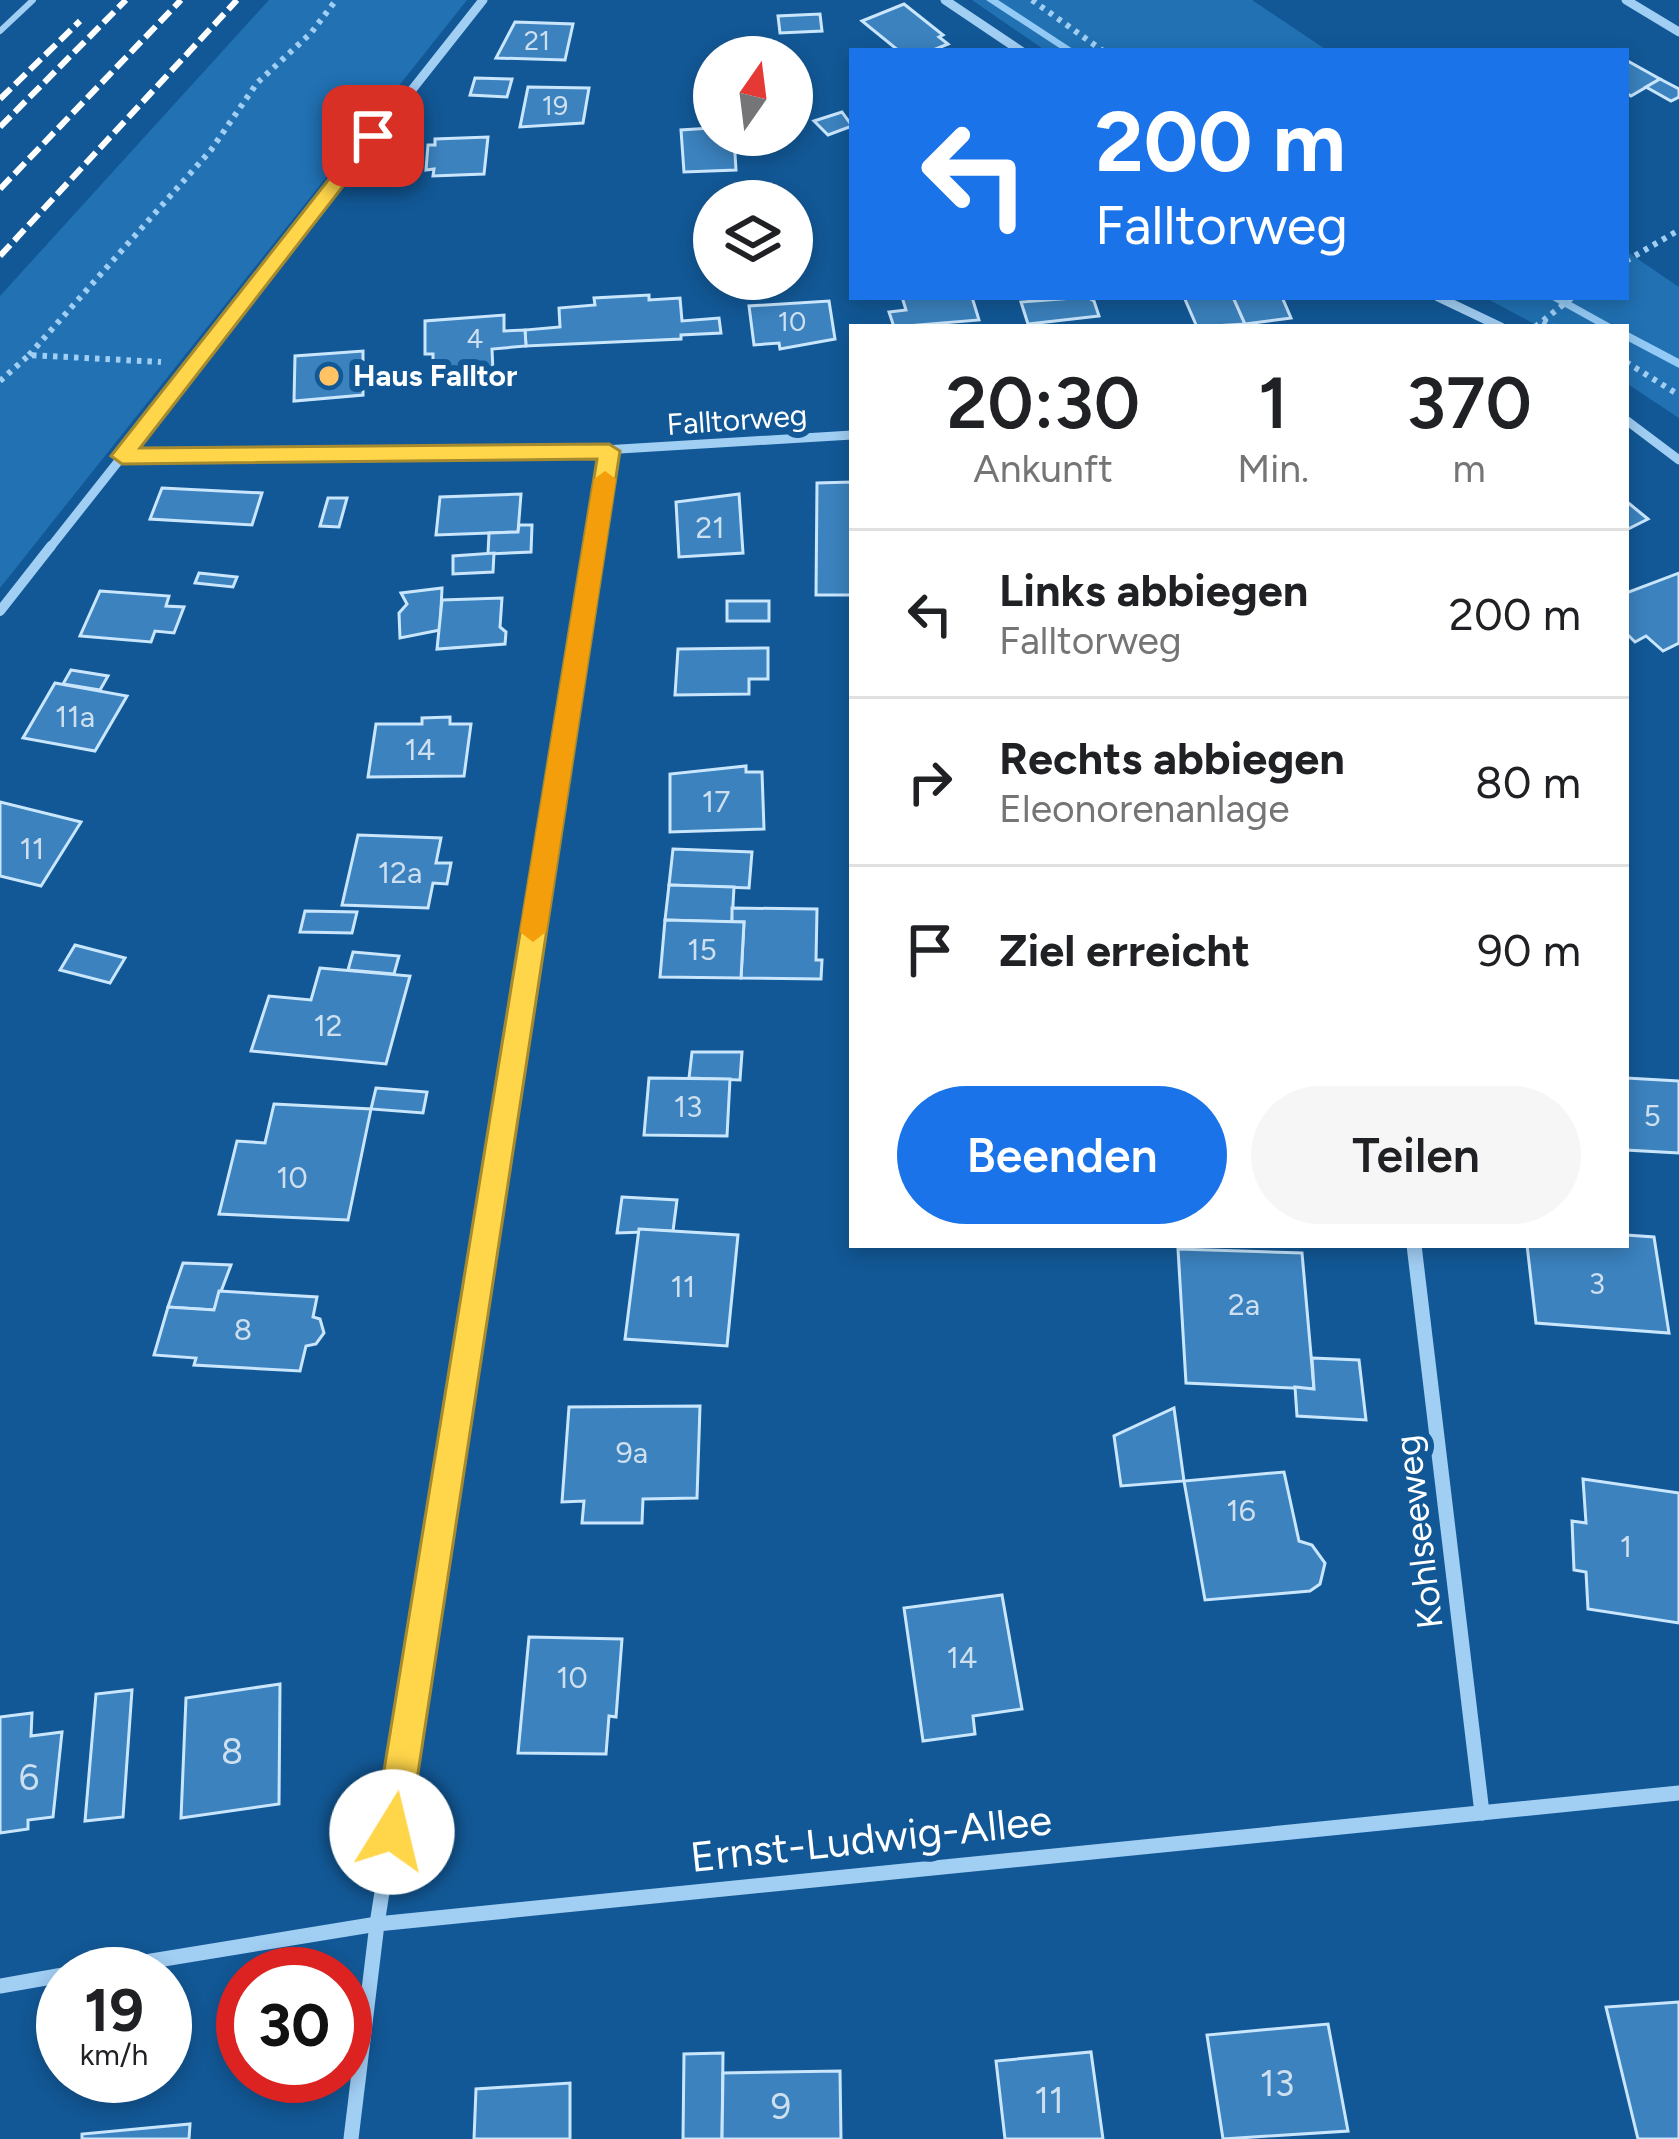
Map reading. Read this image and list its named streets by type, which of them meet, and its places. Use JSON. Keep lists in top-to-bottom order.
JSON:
{
  "streets": {
    "street": ["Falltorweg", "Kohlseeweg", "Ernst-Ludwig-Allee"]
  },
  "crossings": [
    ["Kohlseeweg", "Ernst-Ludwig-Allee"]
  ],
  "places": ["Haus Falltor"],
  "house_numbers": [
    "21",
    "19",
    "10",
    "4",
    "21",
    "11a",
    "14",
    "17",
    "11",
    "12a",
    "15",
    "12",
    "13",
    "5",
    "10",
    "3",
    "11",
    "2a",
    "8",
    "9a",
    "16",
    "1",
    "14",
    "10",
    "8",
    "6",
    "13",
    "11",
    "9"
  ],
  "north": "top",
  "page": {
    "turn": ["200 m", "Falltorweg"],
    "eta": [
      "20:30",
      "Ankunft",
      "1",
      "Min.",
      "370",
      "m"
    ],
    "list": [
      {
        "name": "Links abbiegen",
        "note": "Falltorweg",
        "value": "200 m"
      },
      {
        "name": "Rechts abbiegen",
        "note": "Eleonorenanlage",
        "value": "80 m"
      },
      {
        "name": "Ziel erreicht",
        "value": "90 m"
      }
    ],
    "buttons": ["Beenden", "Teilen"],
    "speed": "19 km/h",
    "limit": "30"
  }
}
